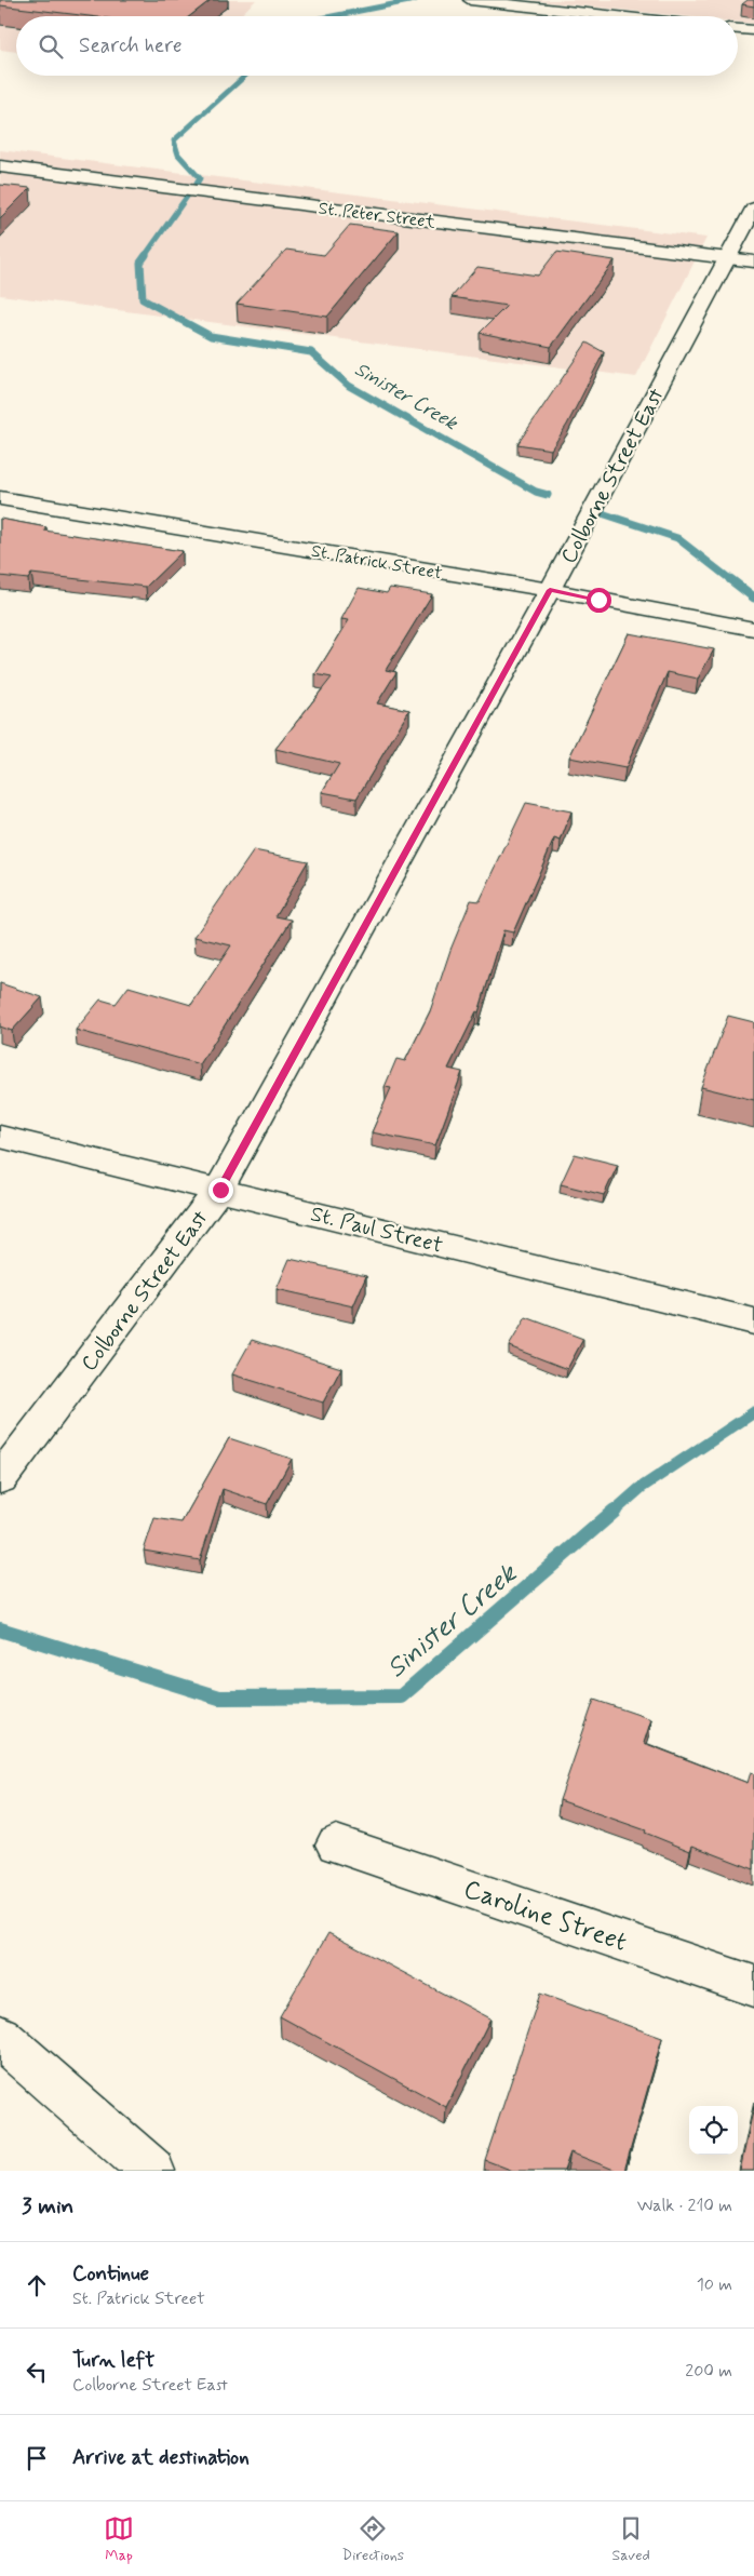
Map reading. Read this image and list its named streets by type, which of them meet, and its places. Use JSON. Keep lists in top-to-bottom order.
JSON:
{
  "streets": {
    "street": [
      "St. Peter Street",
      "Colborne Street East",
      "St. Patrick Street",
      "St. Paul Street",
      "Caroline Street"
    ]
  },
  "crossings": [
    ["St. Peter Street", "Colborne Street East"],
    ["Colborne Street East", "St. Patrick Street"],
    ["Colborne Street East", "St. Paul Street"]
  ],
  "water": ["Sinister Creek"],
  "page": {
    "search": "Search here",
    "heading": ["3 min", "Walk · 210 m"],
    "list": [
      ["Continue", "St. Patrick Street", "10 m"],
      ["Turn left", "Colborne Street East", "200 m"],
      "Arrive at destination"
    ],
    "nav": ["Map", "Directions", "Saved"]
  }
}
